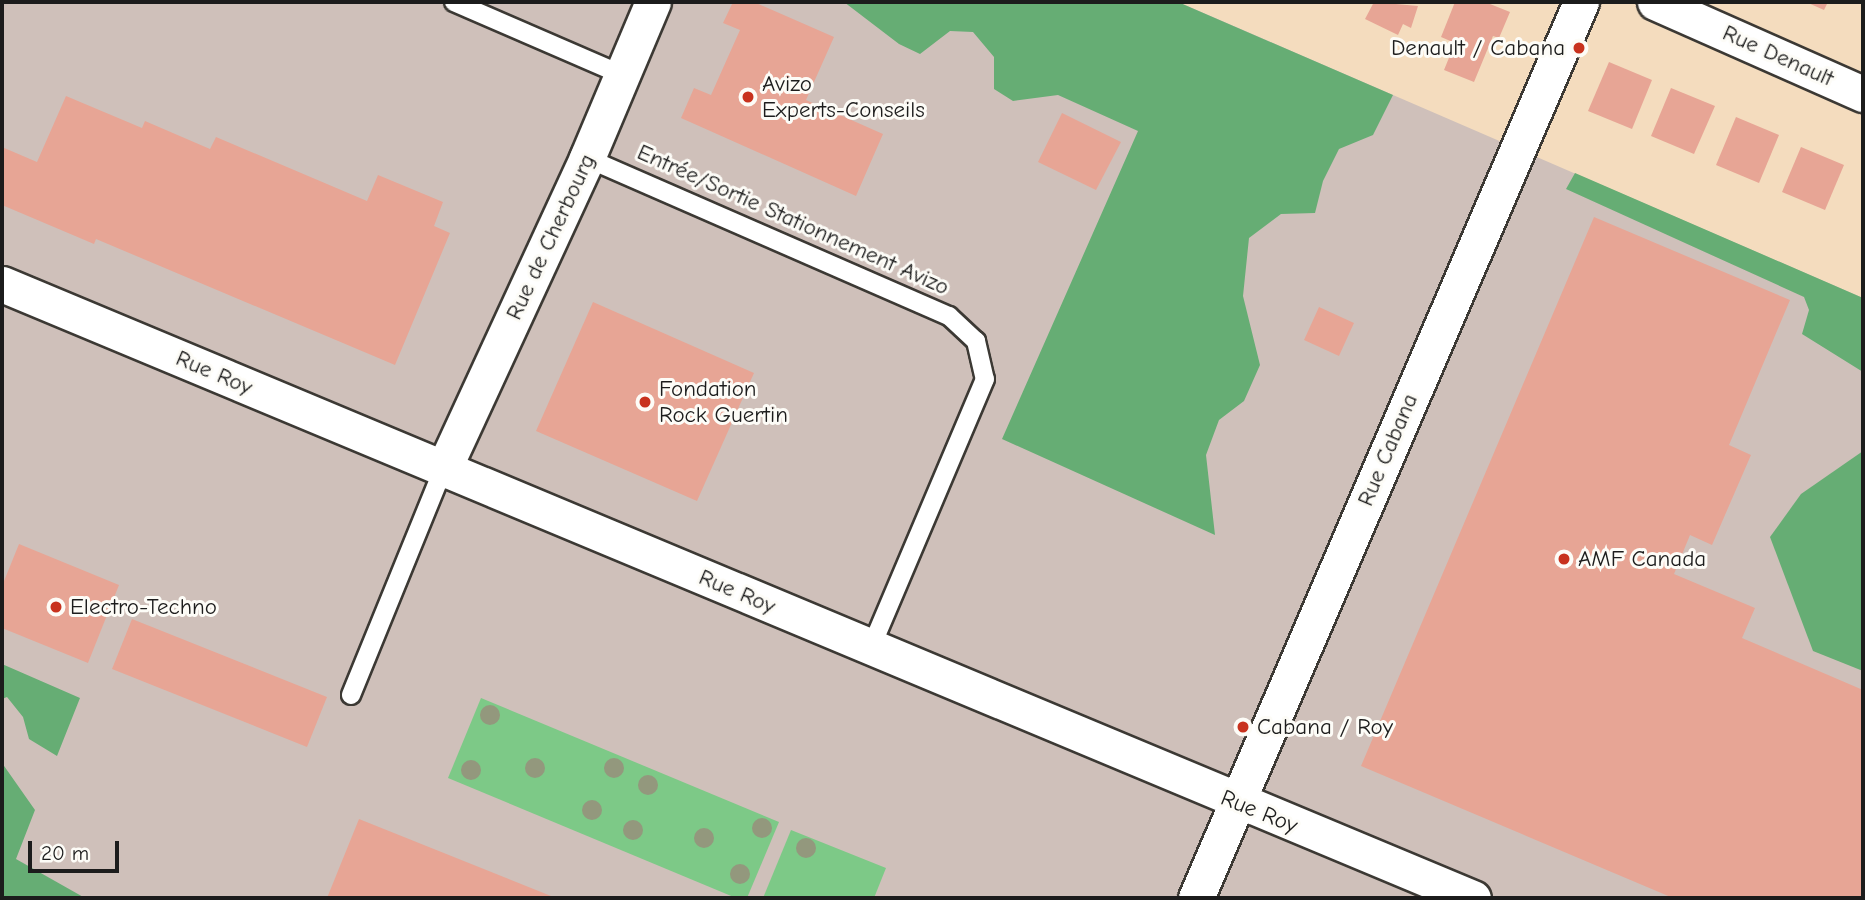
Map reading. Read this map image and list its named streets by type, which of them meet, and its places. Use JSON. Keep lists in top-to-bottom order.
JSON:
{
  "streets": {
    "street": [
      "Rue Denault",
      "Rue de Cherbourg",
      "Rue Roy",
      "Rue Cabana"
    ],
    "lane": ["Entrée/Sortie Stationnement Avizo"]
  },
  "crossings": [
    ["Entrée/Sortie Stationnement Avizo", "Rue de Cherbourg"],
    ["Entrée/Sortie Stationnement Avizo", "Rue Roy"],
    ["Rue de Cherbourg", "Rue Roy"],
    ["Rue Roy", "Rue Cabana"]
  ],
  "places": [
    "Denault / Cabana",
    "Avizo Experts-Conseils",
    "Fondation Rock Guertin",
    "AMF Canada",
    "Electro-Techno",
    "Cabana / Roy"
  ],
  "scale_bar": "20 m"
}
